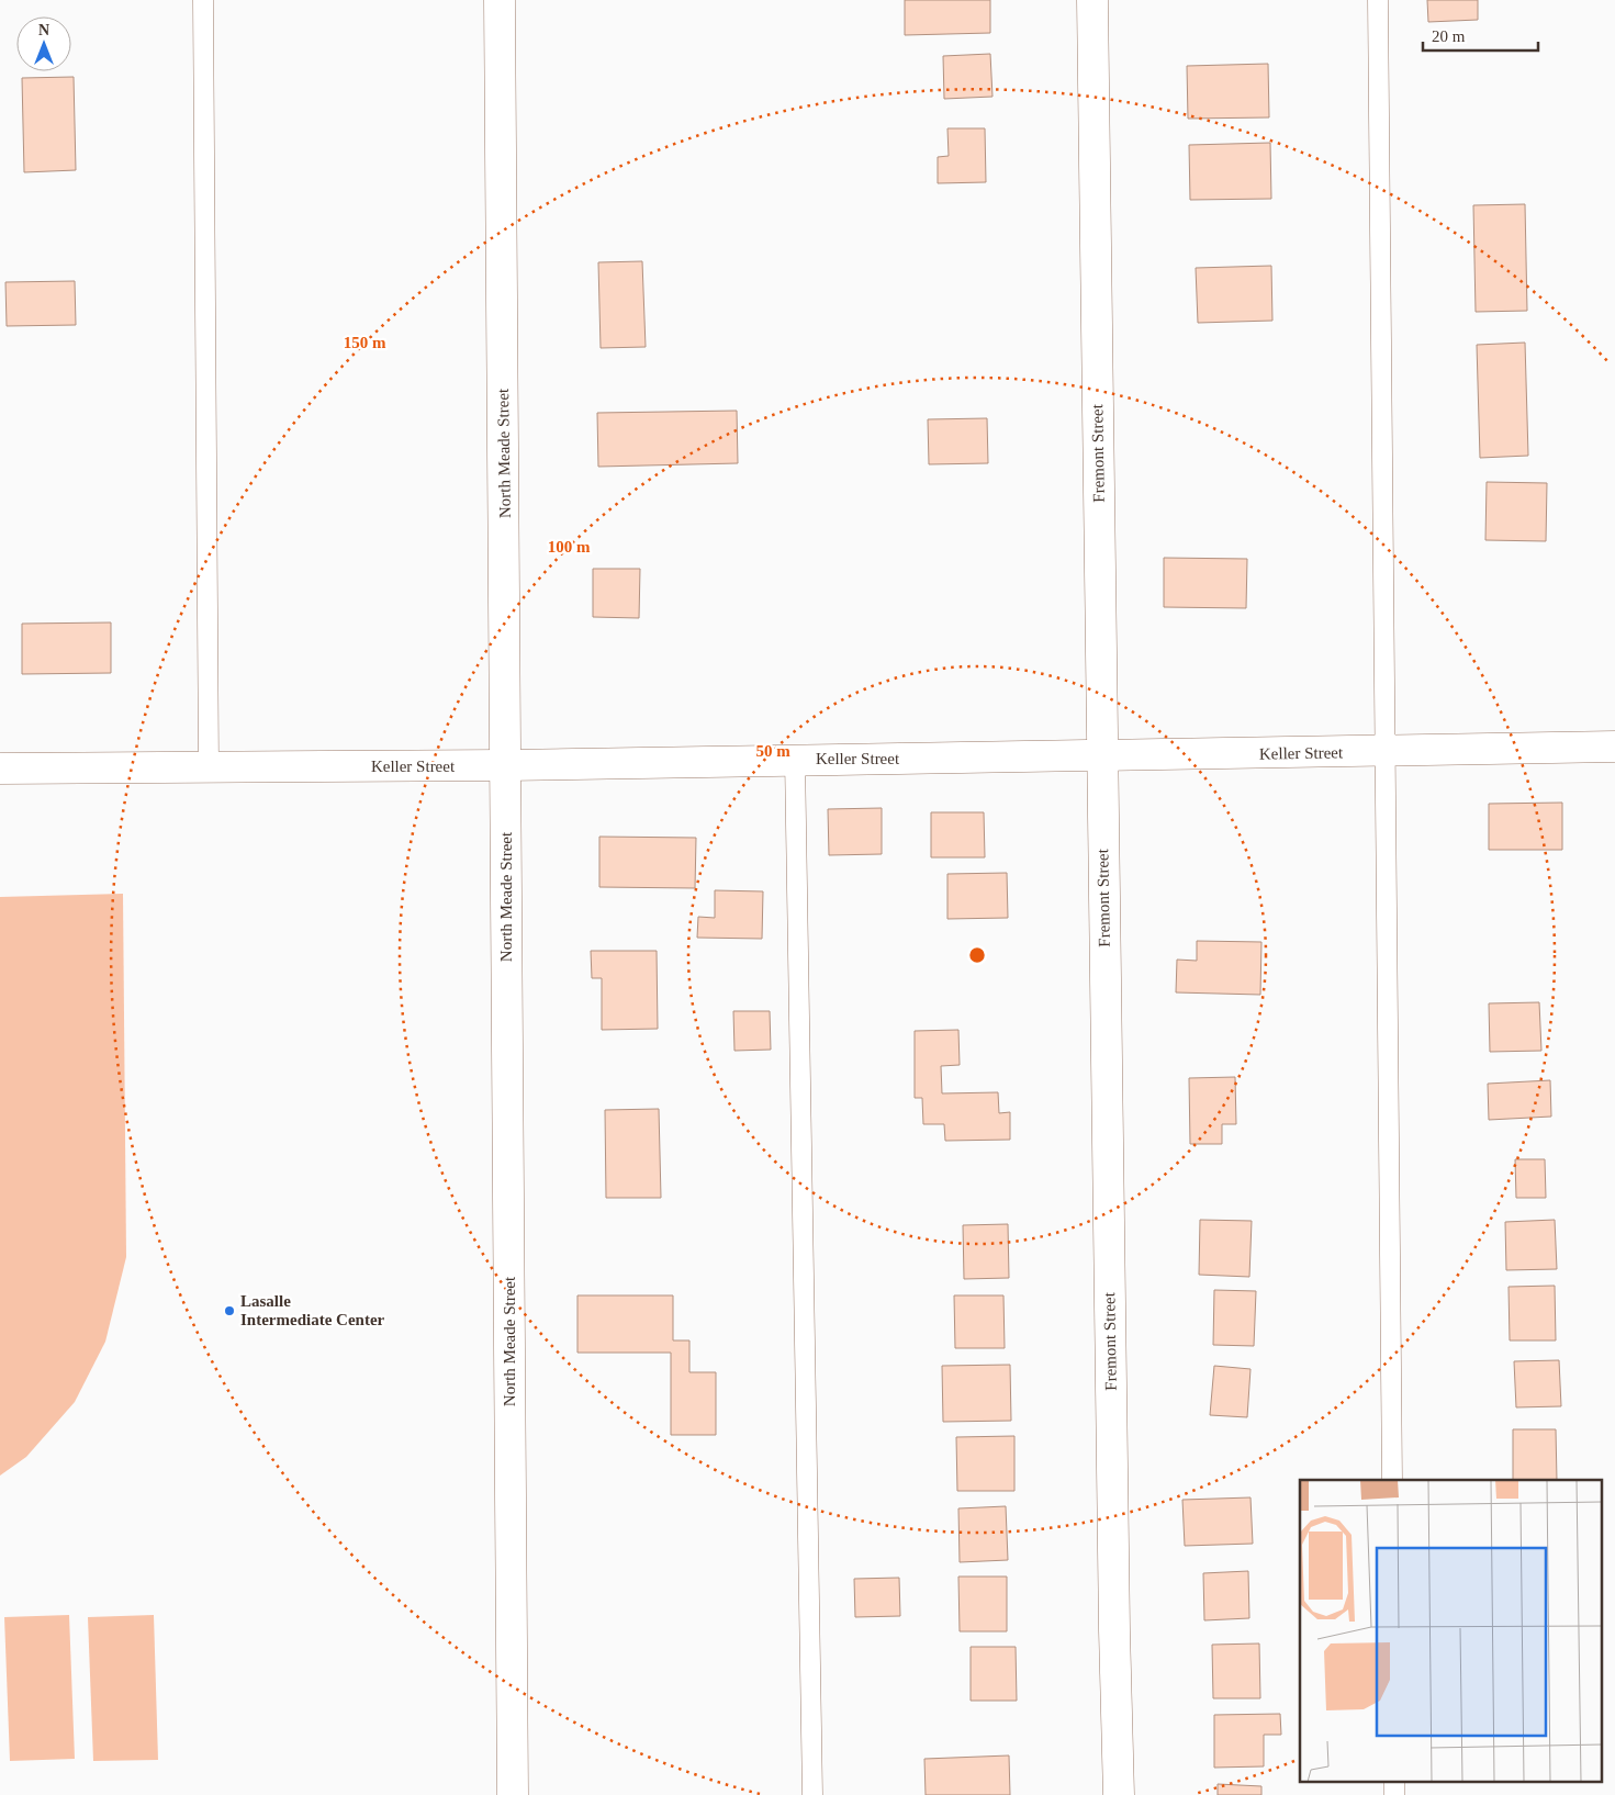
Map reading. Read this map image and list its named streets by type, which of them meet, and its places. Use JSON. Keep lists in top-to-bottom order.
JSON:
{
  "streets": {
    "street": ["North Meade Street", "Fremont Street", "Keller Street"]
  },
  "crossings": [
    ["North Meade Street", "Keller Street"],
    ["Fremont Street", "Keller Street"]
  ],
  "places": ["Lasalle Intermediate Center"],
  "scale_bar": "20 m",
  "north": "top",
  "rings": ["150 m", "100 m", "50 m"]
}
